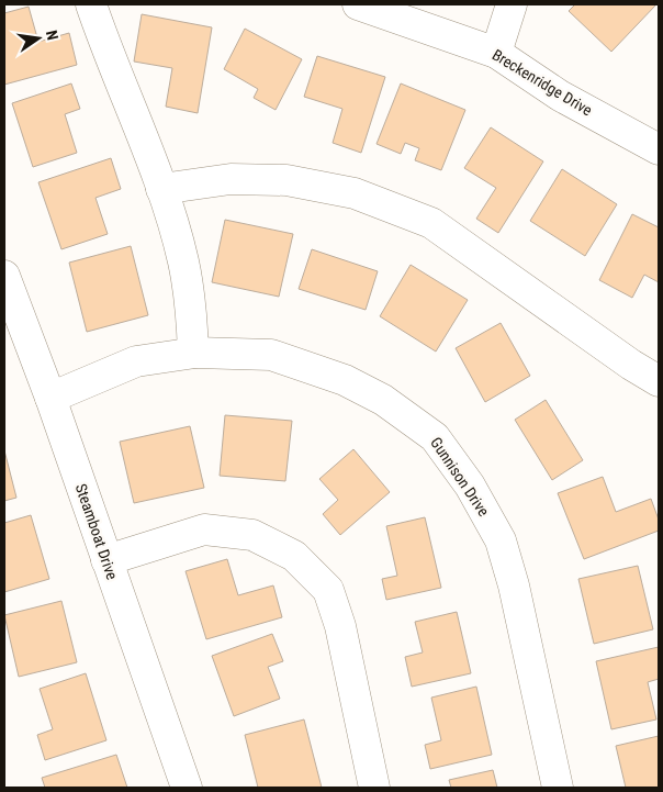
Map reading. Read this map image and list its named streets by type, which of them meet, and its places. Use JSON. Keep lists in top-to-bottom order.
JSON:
{
  "streets": {
    "street": ["Breckenridge Drive", "Gunnison Drive", "Steamboat Drive"]
  },
  "crossings": [
    ["Gunnison Drive", "Steamboat Drive"]
  ],
  "north": "right"
}
